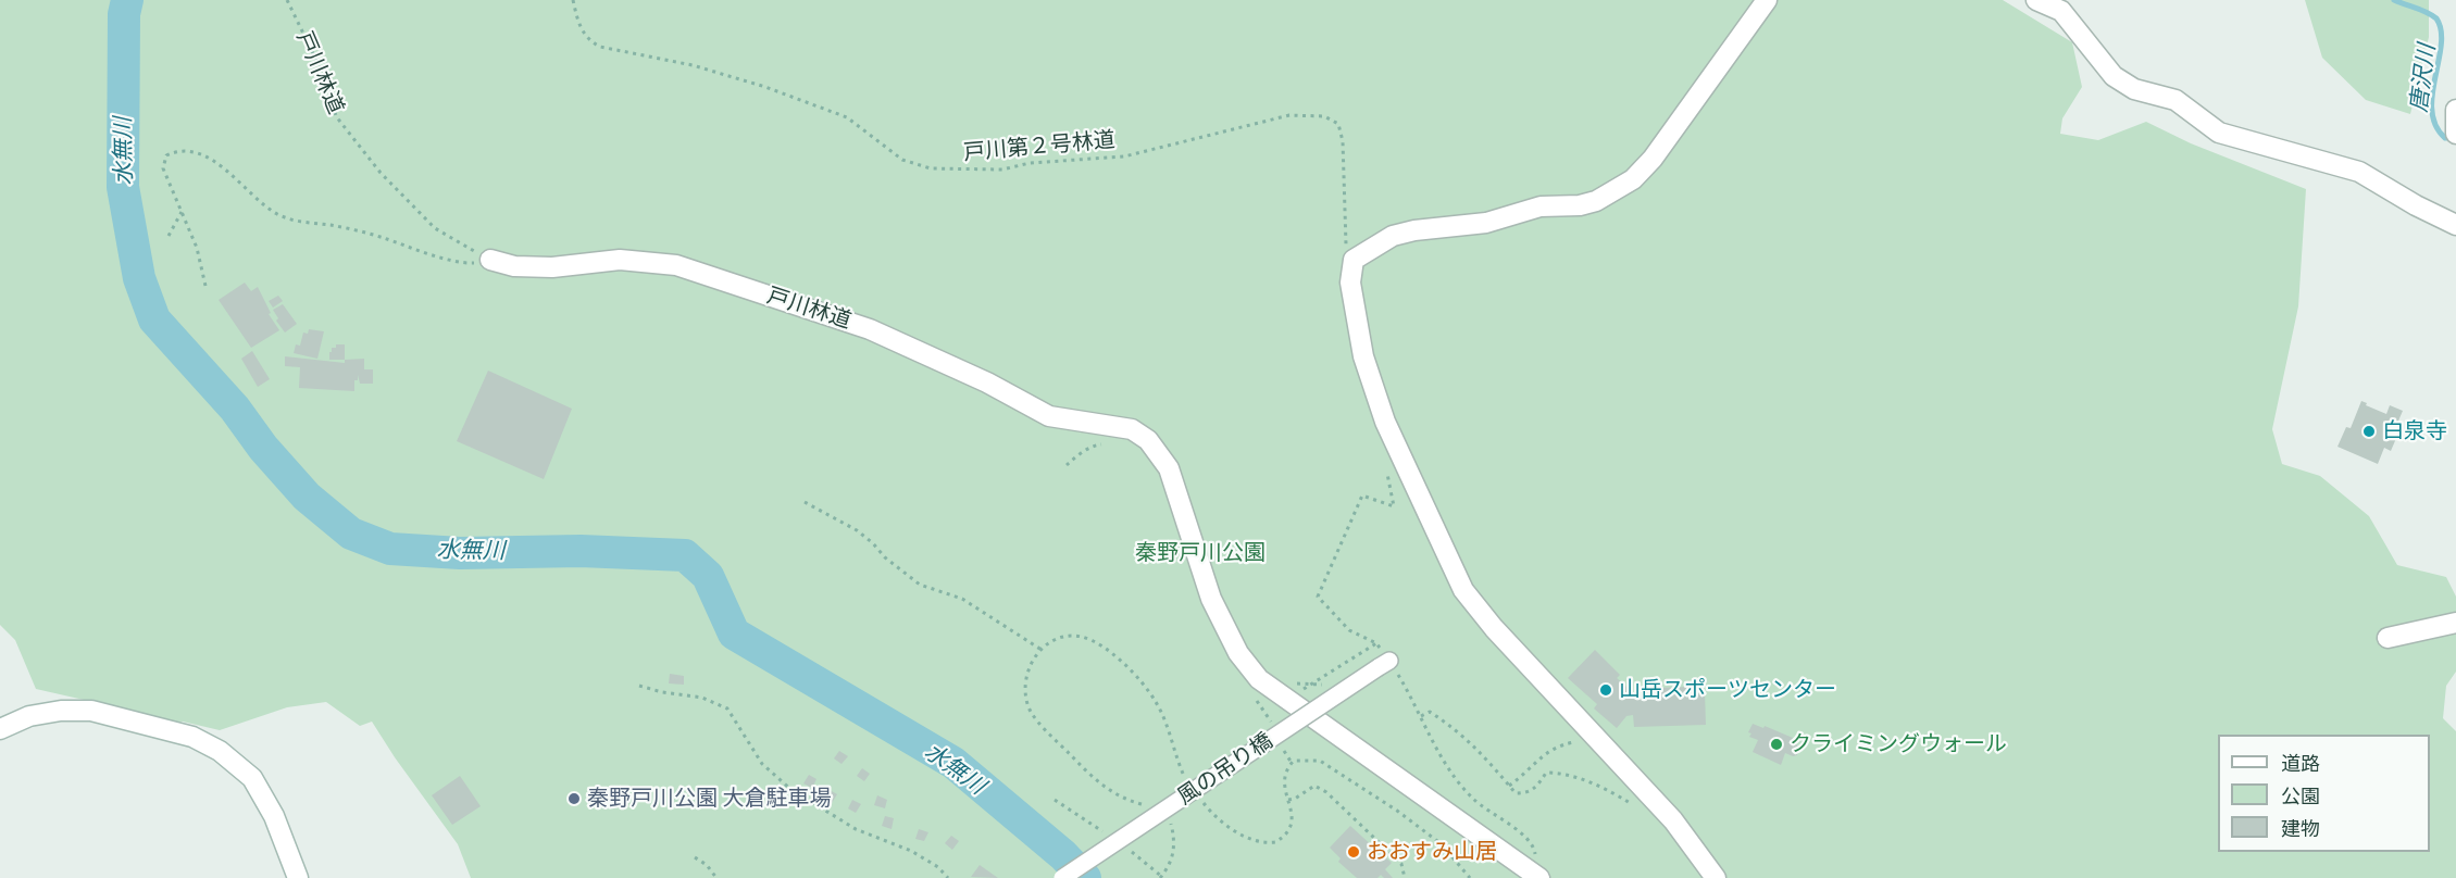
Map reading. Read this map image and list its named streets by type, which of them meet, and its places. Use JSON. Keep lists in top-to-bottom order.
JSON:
{
  "streets": {
    "street": ["戸川林道", "風の吊り橋"],
    "path": ["戸川第２号林道"]
  },
  "water": ["唐沢川", "水無川"],
  "parks": ["秦野戸川公園"],
  "places": [
    "白泉寺",
    "山岳スポーツセンター",
    "クライミングウォール",
    "秦野戸川公園 大倉駐車場",
    "おおすみ山居"
  ],
  "legend": ["道路", "公園", "建物"]
}
